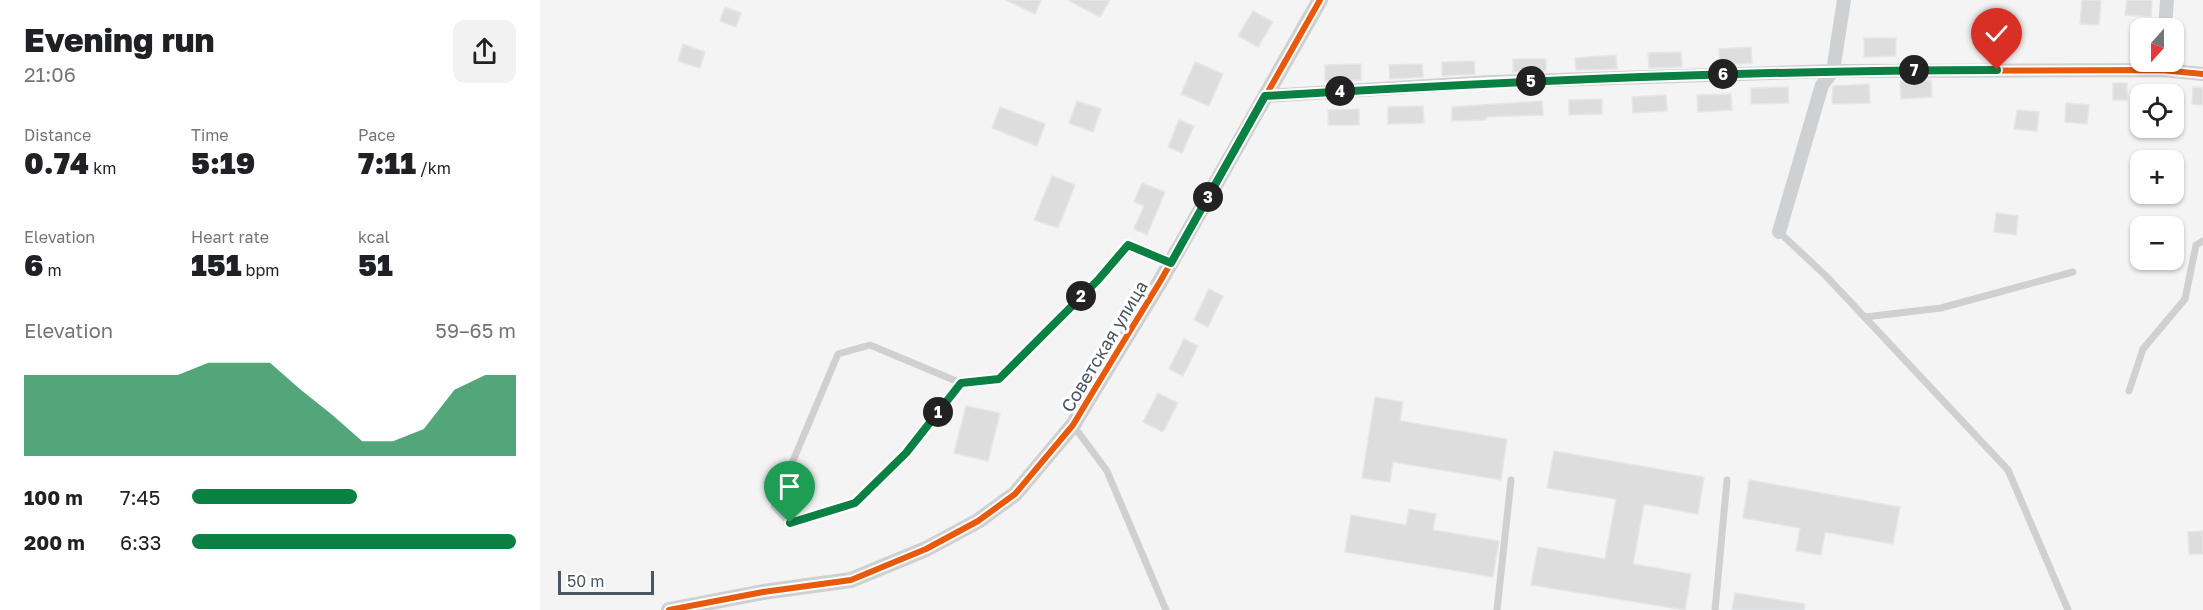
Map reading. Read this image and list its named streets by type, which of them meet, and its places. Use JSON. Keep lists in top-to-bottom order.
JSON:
{
  "streets": {
    "street": ["Советская улица"]
  },
  "scale_bar": "50 m",
  "north": "bottom",
  "page": {
    "heading": ["Evening run", "21:06"],
    "map_buttons": ["+", "−"],
    "pins": [
      "7",
      "6",
      "5",
      "4",
      "3",
      "2",
      "1"
    ],
    "stats": [
      ["Distance", "0.74 km"],
      ["Time", "5:19"],
      ["Pace", "7:11 /km"],
      ["Elevation", "6 m"],
      ["Heart rate", "151 bpm"],
      ["kcal", "51"]
    ],
    "chart": ["Elevation", "59–65 m"],
    "list": [
      {
        "name": "100 m",
        "note": "7:45"
      },
      {
        "name": "200 m",
        "note": "6:33"
      }
    ],
    "scale": "50 m"
  }
}
